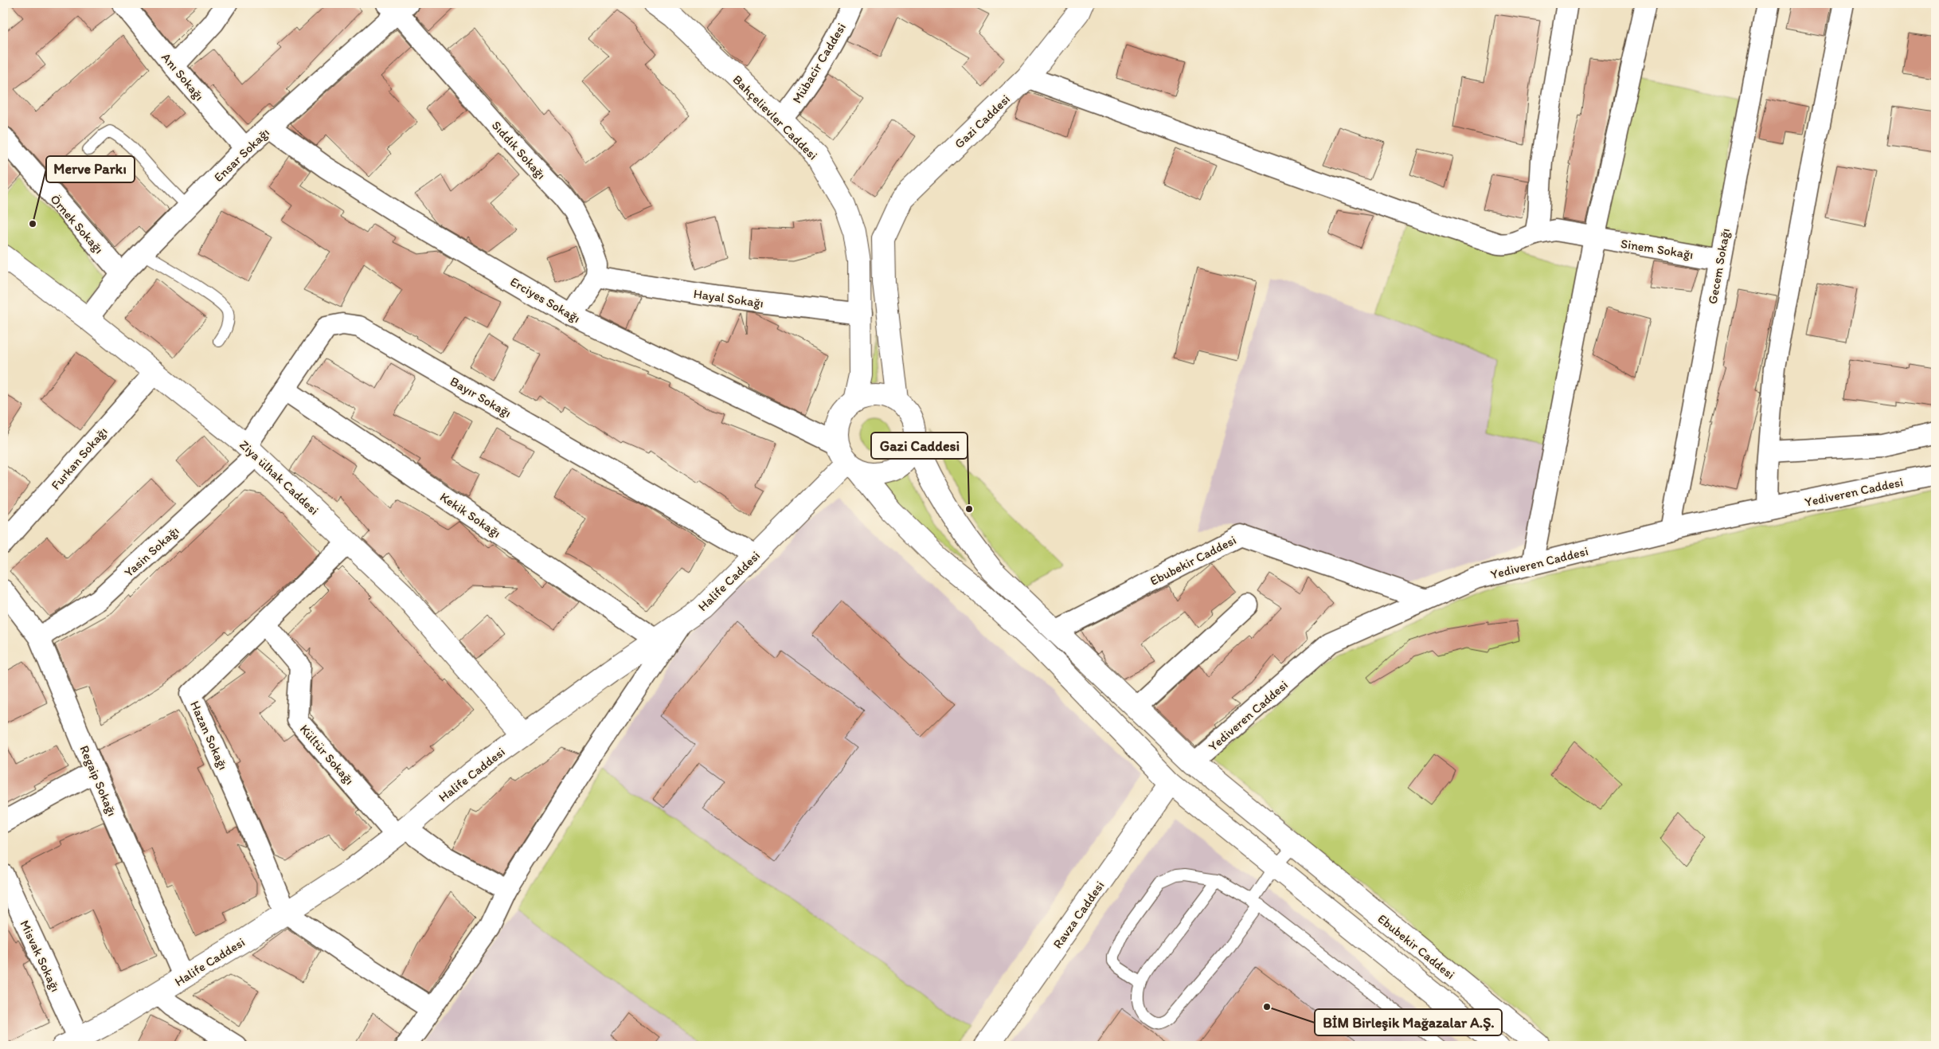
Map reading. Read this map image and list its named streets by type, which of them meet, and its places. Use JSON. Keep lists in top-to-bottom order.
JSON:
{
  "streets": {
    "main road": [
      "Bahçelievler Caddesi",
      "Gazi Caddesi",
      "Ziya ülhak Caddesi",
      "Ebubekir Caddesi",
      "Halife Caddesi",
      "Ravza Caddesi"
    ],
    "street": [
      "Mübacir Caddesi",
      "Anı Sokağı",
      "Sıddık Sokağı",
      "Ensar Sokağı",
      "Örnek Sokağı",
      "Sinem Sokağı",
      "Gecem Sokağı",
      "Hayal Sokağı",
      "Erciyes Sokağı",
      "Bayır Sokağı",
      "Furkan Sokağı",
      "Yediveren Caddesi",
      "Kekik Sokağı",
      "Yasin Sokağı",
      "Hazan Sokağı",
      "Kültür Sokağı",
      "Regaip Sokağı",
      "Misvak Sokağı"
    ]
  },
  "crossings": [
    ["Mübacir Caddesi", "Bahçelievler Caddesi"],
    ["Anı Sokağı", "Ensar Sokağı"],
    ["Bahçelievler Caddesi", "Gazi Caddesi"],
    ["Bahçelievler Caddesi", "Hayal Sokağı"],
    ["Bahçelievler Caddesi", "Erciyes Sokağı"],
    ["Bahçelievler Caddesi", "Ebubekir Caddesi"],
    ["Bahçelievler Caddesi", "Halife Caddesi"],
    ["Gazi Caddesi", "Sinem Sokağı"],
    ["Gazi Caddesi", "Hayal Sokağı"],
    ["Sıddık Sokağı", "Ensar Sokağı"],
    ["Sıddık Sokağı", "Hayal Sokağı"],
    ["Ensar Sokağı", "Örnek Sokağı"],
    ["Ensar Sokağı", "Erciyes Sokağı"],
    ["Ensar Sokağı", "Ziya ülhak Caddesi"],
    ["Sinem Sokağı", "Gecem Sokağı"],
    ["Gecem Sokağı", "Yediveren Caddesi"],
    ["Erciyes Sokağı", "Ebubekir Caddesi"],
    ["Erciyes Sokağı", "Halife Caddesi"],
    ["Bayır Sokağı", "Ziya ülhak Caddesi"],
    ["Bayır Sokağı", "Kekik Sokağı"],
    ["Bayır Sokağı", "Yasin Sokağı"],
    ["Bayır Sokağı", "Halife Caddesi"],
    ["Furkan Sokağı", "Ziya ülhak Caddesi"],
    ["Ziya ülhak Caddesi", "Yasin Sokağı"],
    ["Ziya ülhak Caddesi", "Halife Caddesi"],
    ["Ziya ülhak Caddesi", "Hazan Sokağı"],
    ["Yediveren Caddesi", "Ebubekir Caddesi"],
    ["Kekik Sokağı", "Halife Caddesi"],
    ["Yasin Sokağı", "Regaip Sokağı"],
    ["Ebubekir Caddesi", "Halife Caddesi"],
    ["Ebubekir Caddesi", "Ravza Caddesi"],
    ["Halife Caddesi", "Hazan Sokağı"],
    ["Halife Caddesi", "Kültür Sokağı"],
    ["Halife Caddesi", "Regaip Sokağı"],
    ["Halife Caddesi", "Misvak Sokağı"],
    ["Hazan Sokağı", "Kültür Sokağı"]
  ],
  "places": ["Merve Parkı", "Gazi Caddesi", "BİM Birleşik Mağazalar A.Ş."]
}
